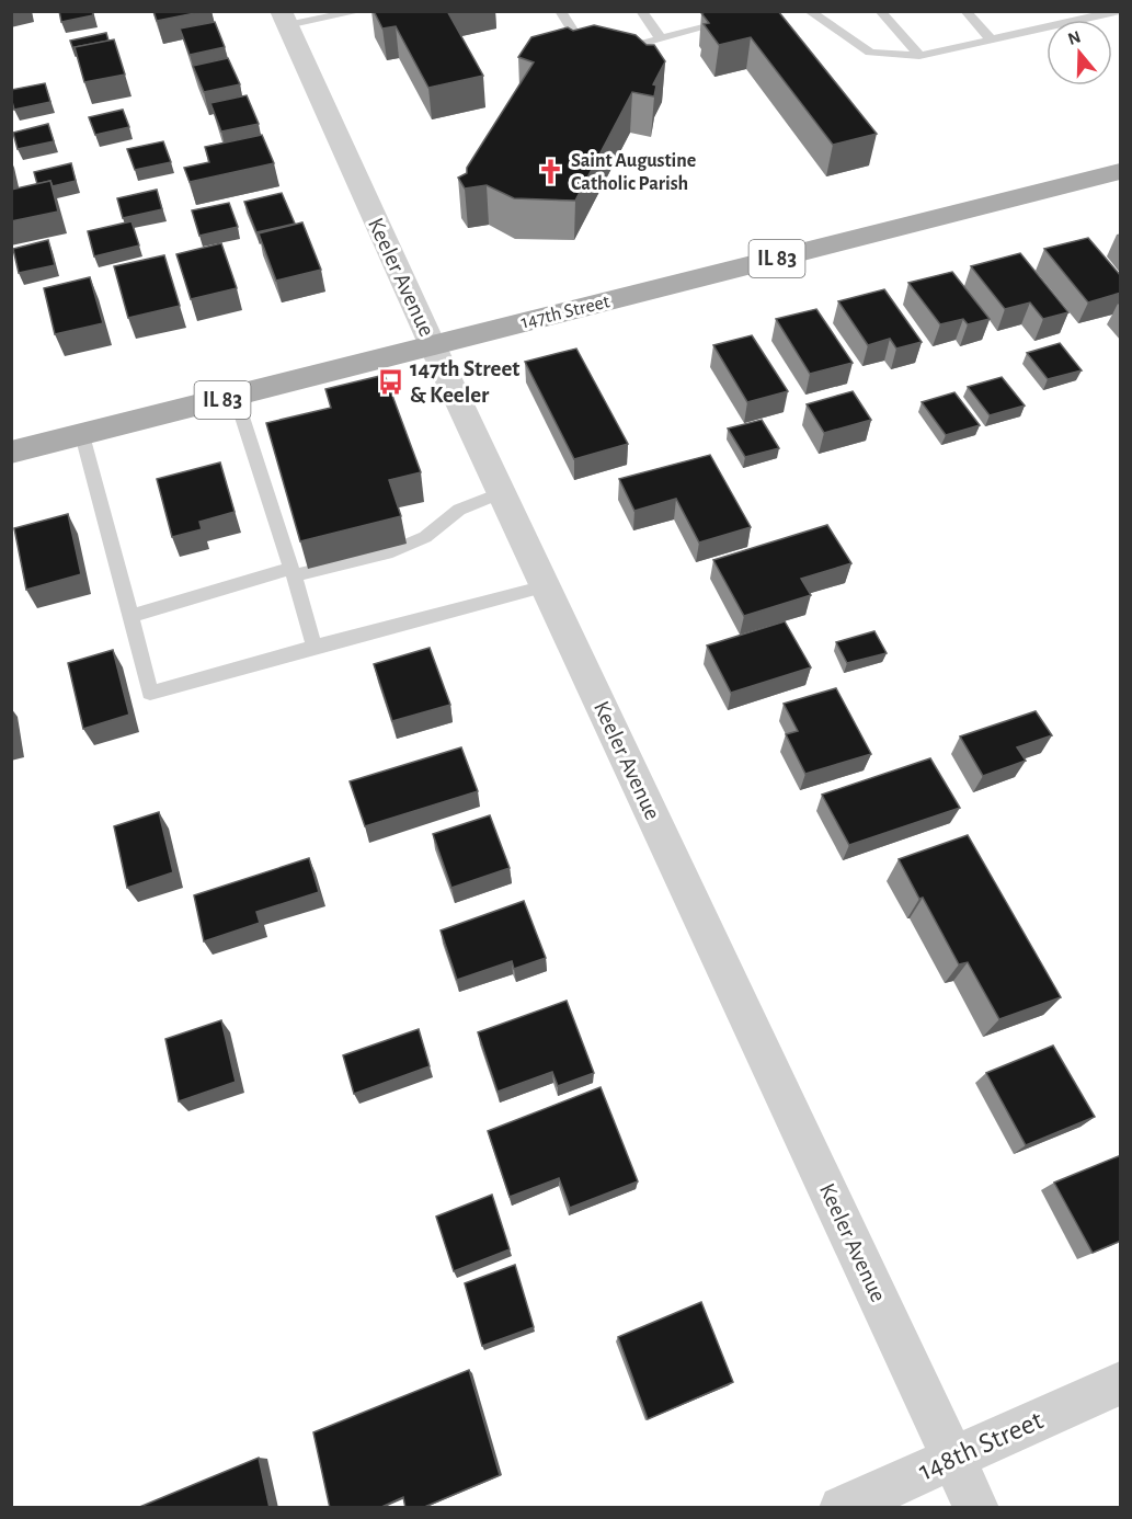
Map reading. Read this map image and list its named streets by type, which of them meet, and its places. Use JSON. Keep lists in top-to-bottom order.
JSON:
{
  "streets": {
    "main road": ["IL 83", "147th Street"],
    "street": ["Keeler Avenue", "148th Street"]
  },
  "crossings": [
    ["Keeler Avenue", "147th Street"],
    ["Keeler Avenue", "148th Street"]
  ],
  "places": {
    "church": ["Saint Augustine Catholic Parish"],
    "bus stop": ["147th Street & Keeler"]
  },
  "north": "top"
}
